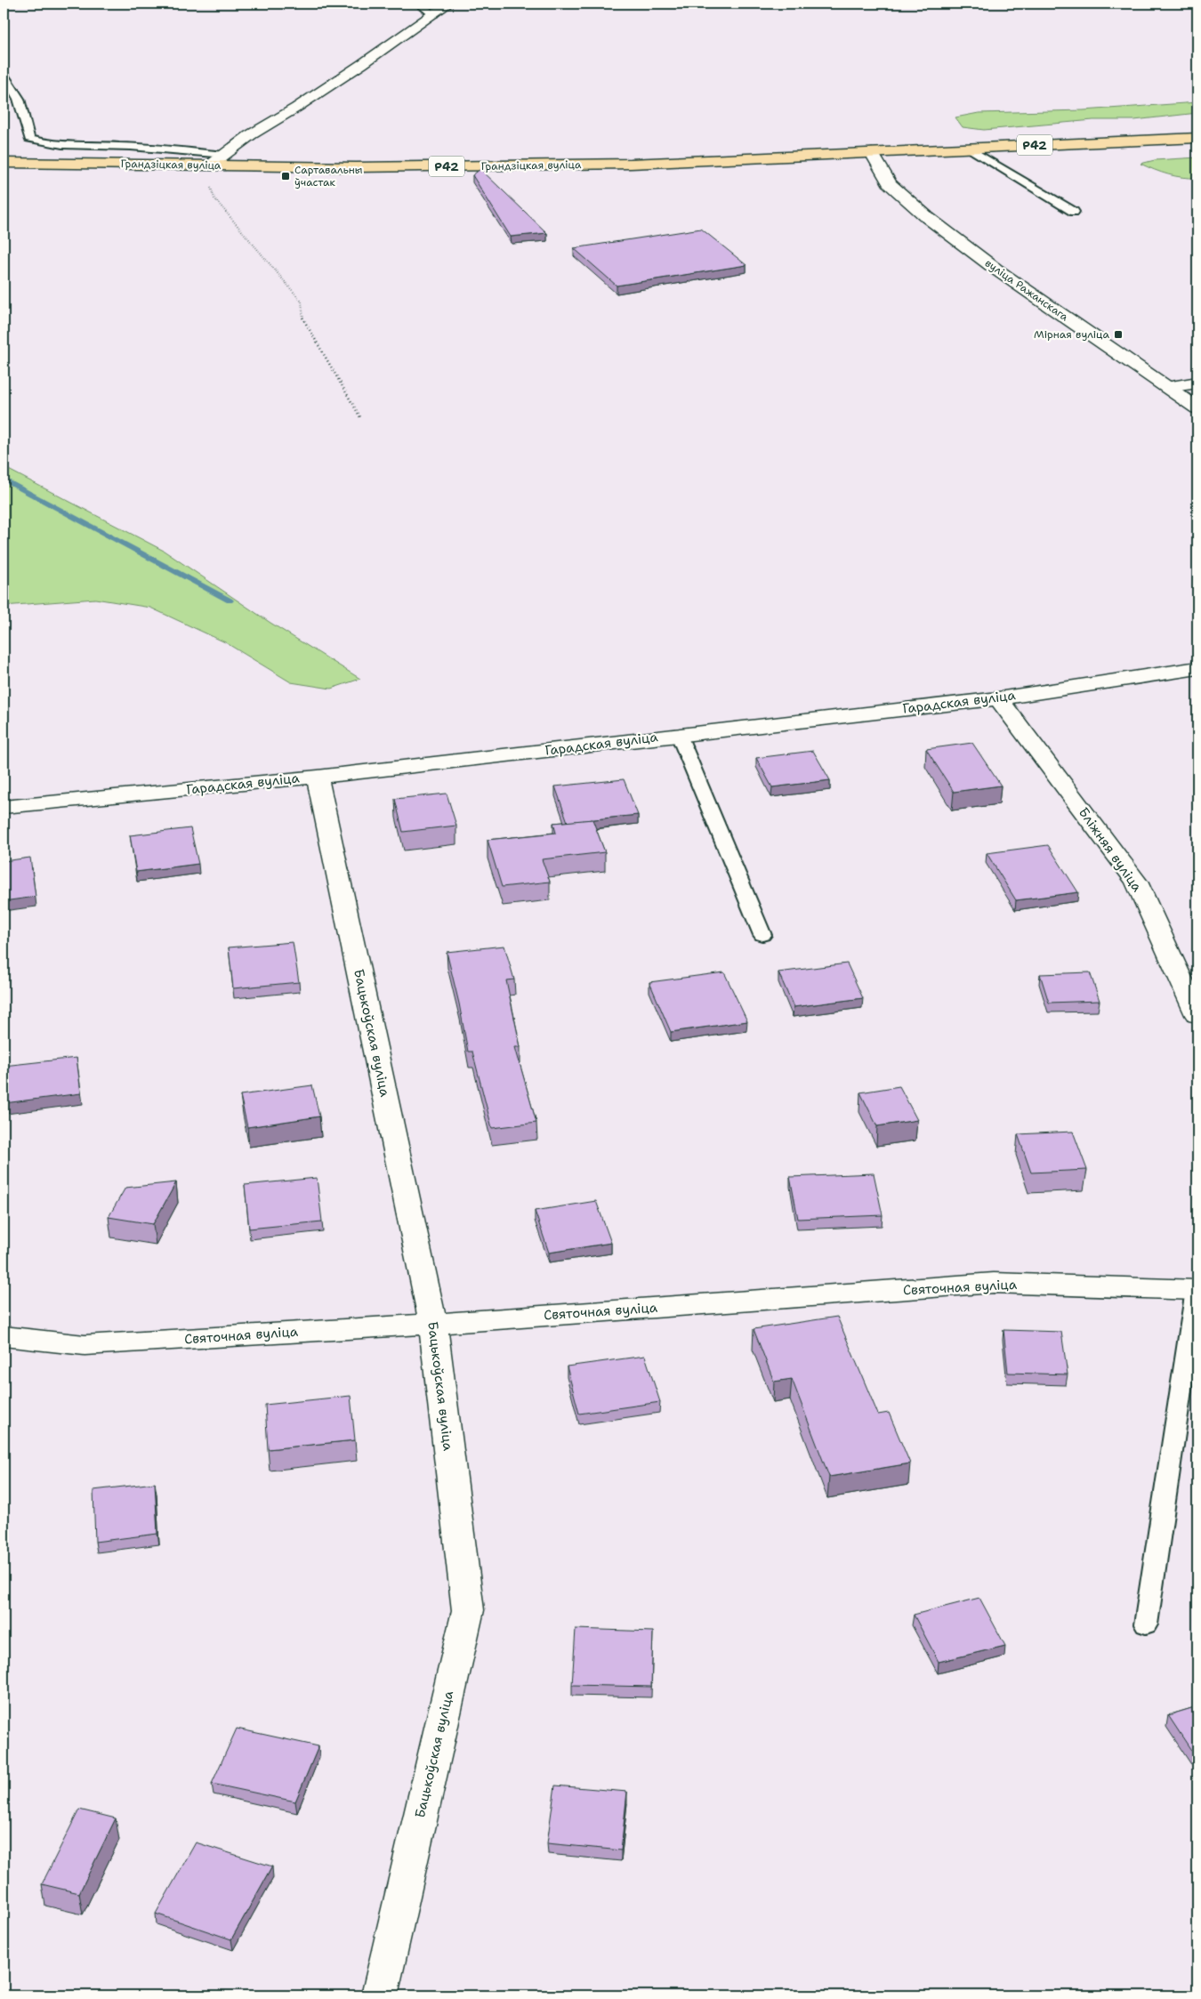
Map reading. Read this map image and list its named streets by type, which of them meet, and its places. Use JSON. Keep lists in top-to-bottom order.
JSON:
{
  "streets": {
    "main road": ["Р42", "Грандзіцкая вуліца"],
    "street": [
      "вуліца Ражанскага",
      "Гарадская вуліца",
      "Бліжняя вуліца",
      "Бацькоўская вуліца",
      "Святочная вуліца"
    ]
  },
  "crossings": [
    ["Р42", "Грандзіцкая вуліца"],
    ["Р42", "вуліца Ражанскага"],
    ["Грандзіцкая вуліца", "вуліца Ражанскага"],
    ["Гарадская вуліца", "Бліжняя вуліца"],
    ["Гарадская вуліца", "Бацькоўская вуліца"],
    ["Бацькоўская вуліца", "Святочная вуліца"]
  ],
  "places": {
    "transit": ["Сартавальны ўчастак", "Мірная вуліца"]
  }
}
